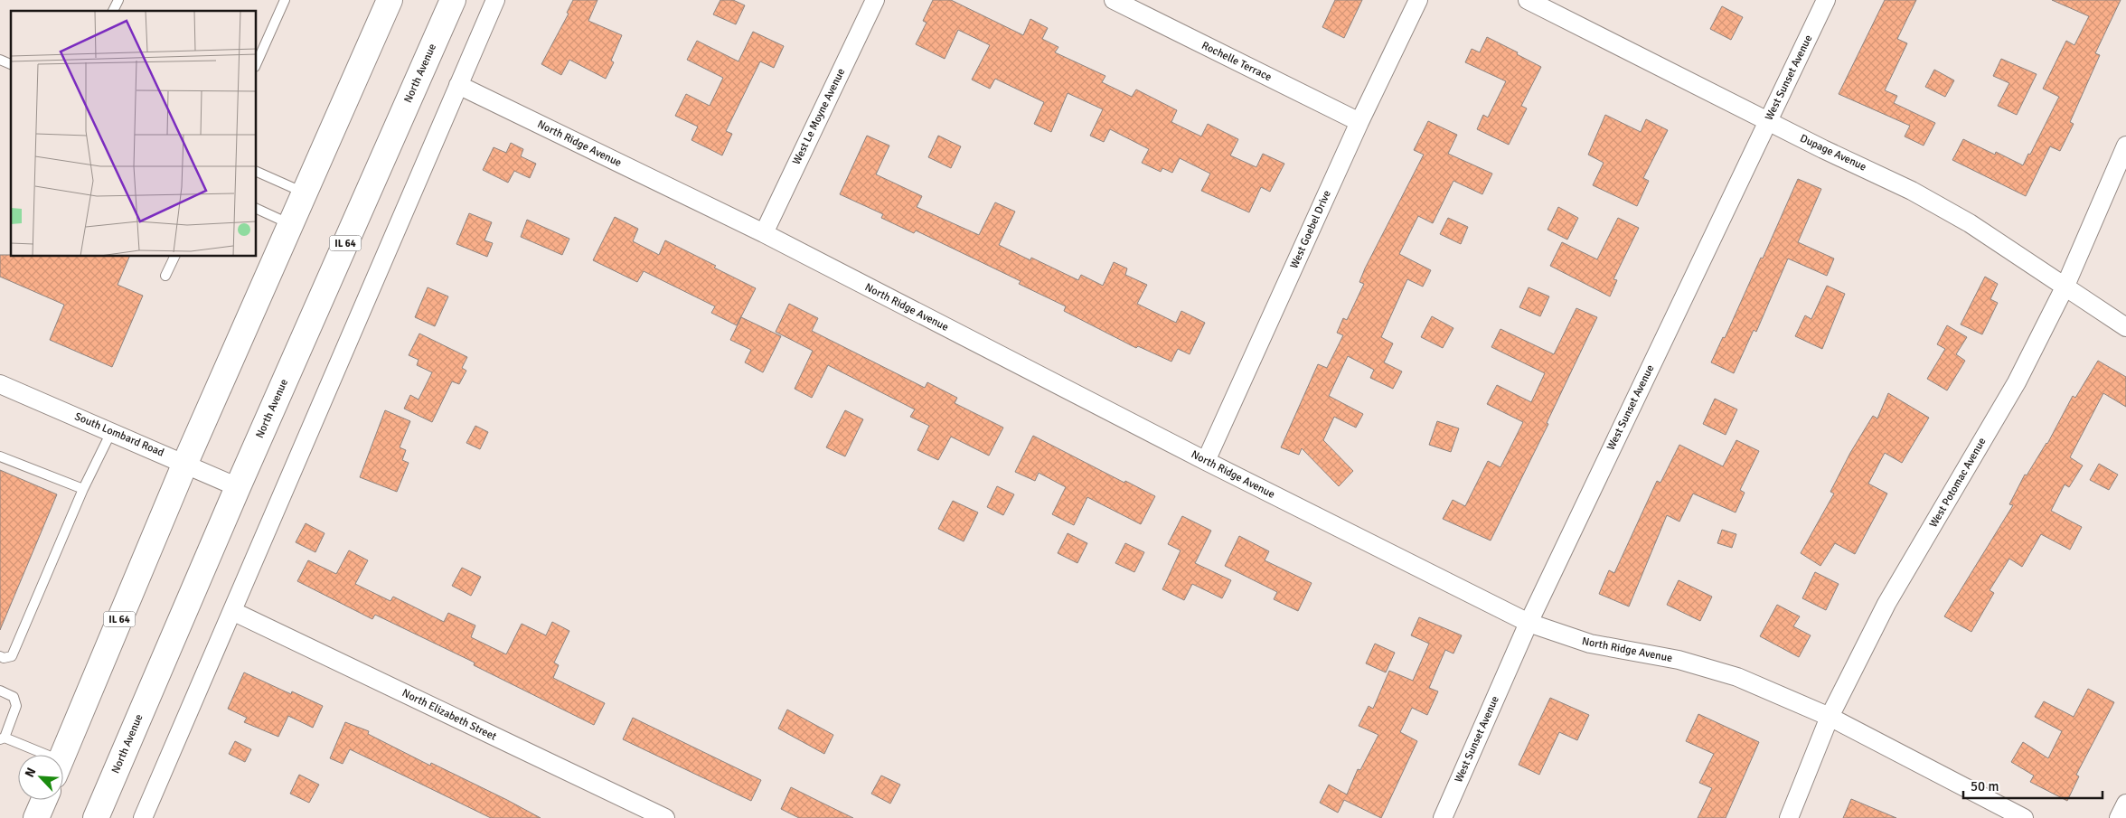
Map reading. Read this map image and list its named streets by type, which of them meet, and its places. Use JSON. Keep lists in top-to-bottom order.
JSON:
{
  "streets": {
    "main road": ["North Avenue", "IL 64"],
    "street": [
      "Rochelle Terrace",
      "West Sunset Avenue",
      "West Le Moyne Avenue",
      "North Ridge Avenue",
      "Dupage Avenue",
      "West Goebel Drive",
      "South Lombard Road",
      "West Potomac Avenue",
      "North Elizabeth Street"
    ]
  },
  "crossings": [
    ["Rochelle Terrace", "West Goebel Drive"],
    ["North Avenue", "South Lombard Road"],
    ["West Sunset Avenue", "North Ridge Avenue"],
    ["West Sunset Avenue", "Dupage Avenue"],
    ["West Le Moyne Avenue", "North Ridge Avenue"],
    ["North Ridge Avenue", "West Goebel Drive"],
    ["North Ridge Avenue", "West Potomac Avenue"],
    ["Dupage Avenue", "West Potomac Avenue"],
    ["IL 64", "South Lombard Road"]
  ],
  "scale_bar": "50 m",
  "north": "top left"
}
